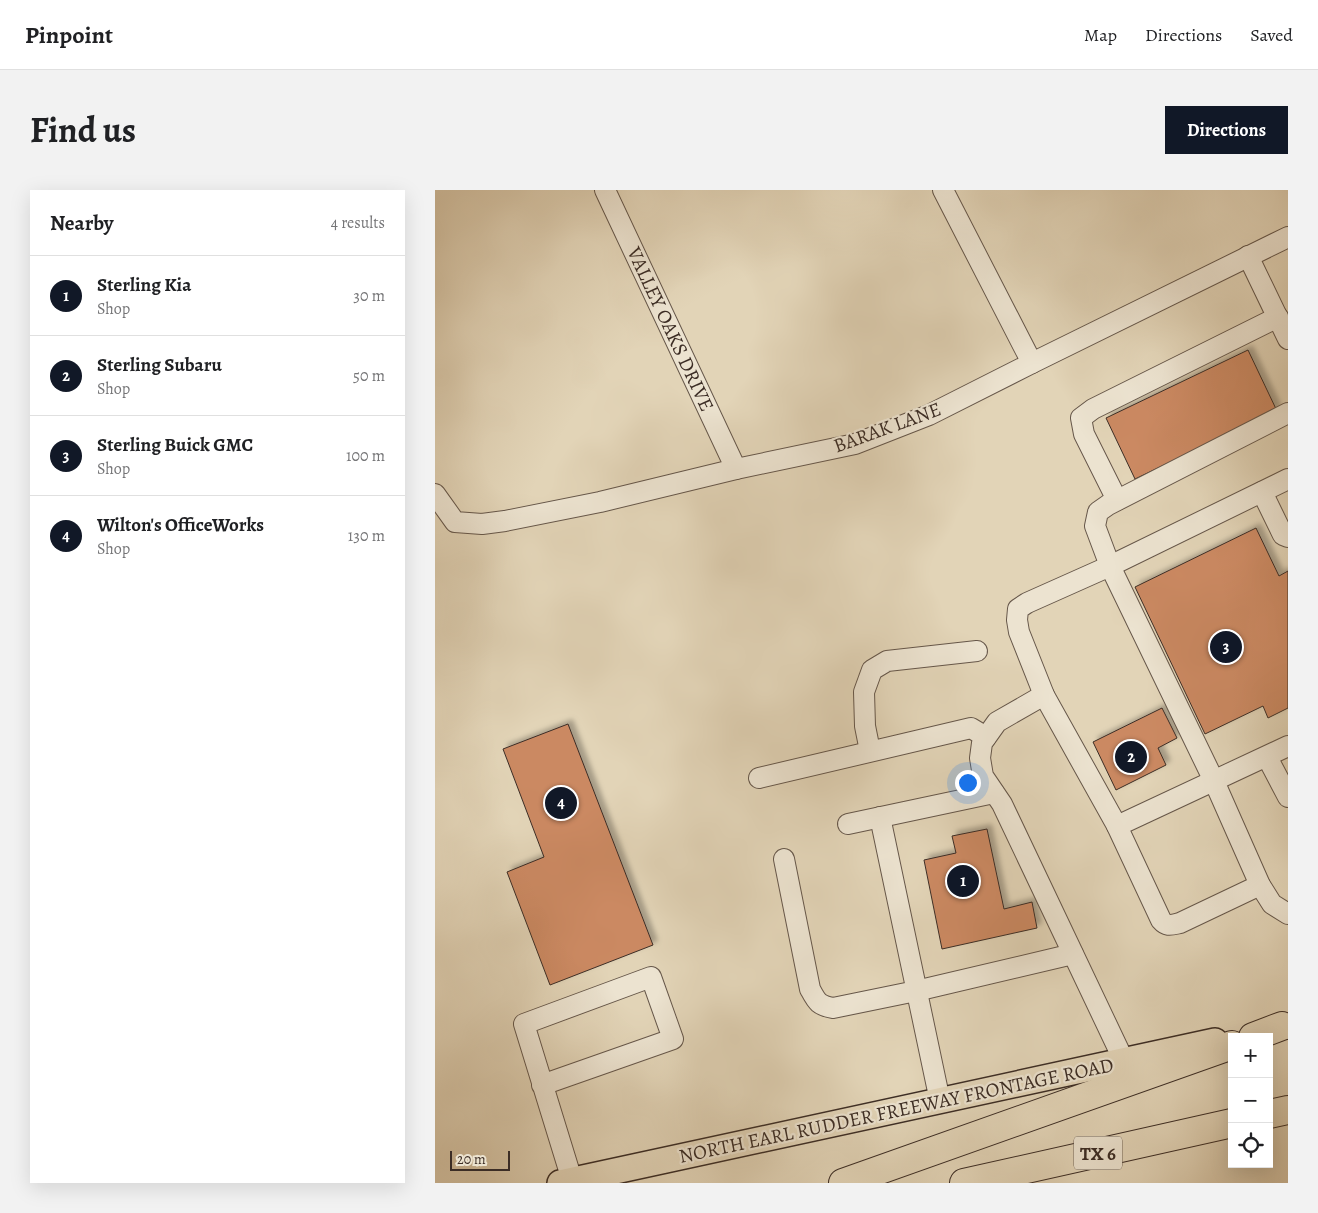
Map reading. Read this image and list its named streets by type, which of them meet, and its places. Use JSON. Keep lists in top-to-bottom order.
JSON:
{
  "streets": {
    "highway": ["TX 6"],
    "main road": ["NORTH EARL RUDDER FREEWAY FRONTAGE ROAD"],
    "street": ["VALLEY OAKS DRIVE", "BARAK LANE"]
  },
  "crossings": [
    ["VALLEY OAKS DRIVE", "BARAK LANE"]
  ],
  "scale_bar": "20 m",
  "page": {
    "header": "Pinpoint",
    "nav": ["Map", "Directions", "Saved"],
    "title": "Find us",
    "buttons": "Directions",
    "heading": ["Nearby", "4 results"],
    "list": [
      {
        "mark": "1",
        "name": "Sterling Kia",
        "note": "Shop",
        "value": "30 m"
      },
      {
        "mark": "2",
        "name": "Sterling Subaru",
        "note": "Shop",
        "value": "50 m"
      },
      {
        "mark": "3",
        "name": "Sterling Buick GMC",
        "note": "Shop",
        "value": "100 m"
      },
      {
        "mark": "4",
        "name": "Wilton's OfficeWorks",
        "note": "Shop",
        "value": "130 m"
      }
    ],
    "pins": [
      "3",
      "2",
      "4",
      "1"
    ],
    "map_buttons": ["+", "−"],
    "scale": "20 m"
  }
}
